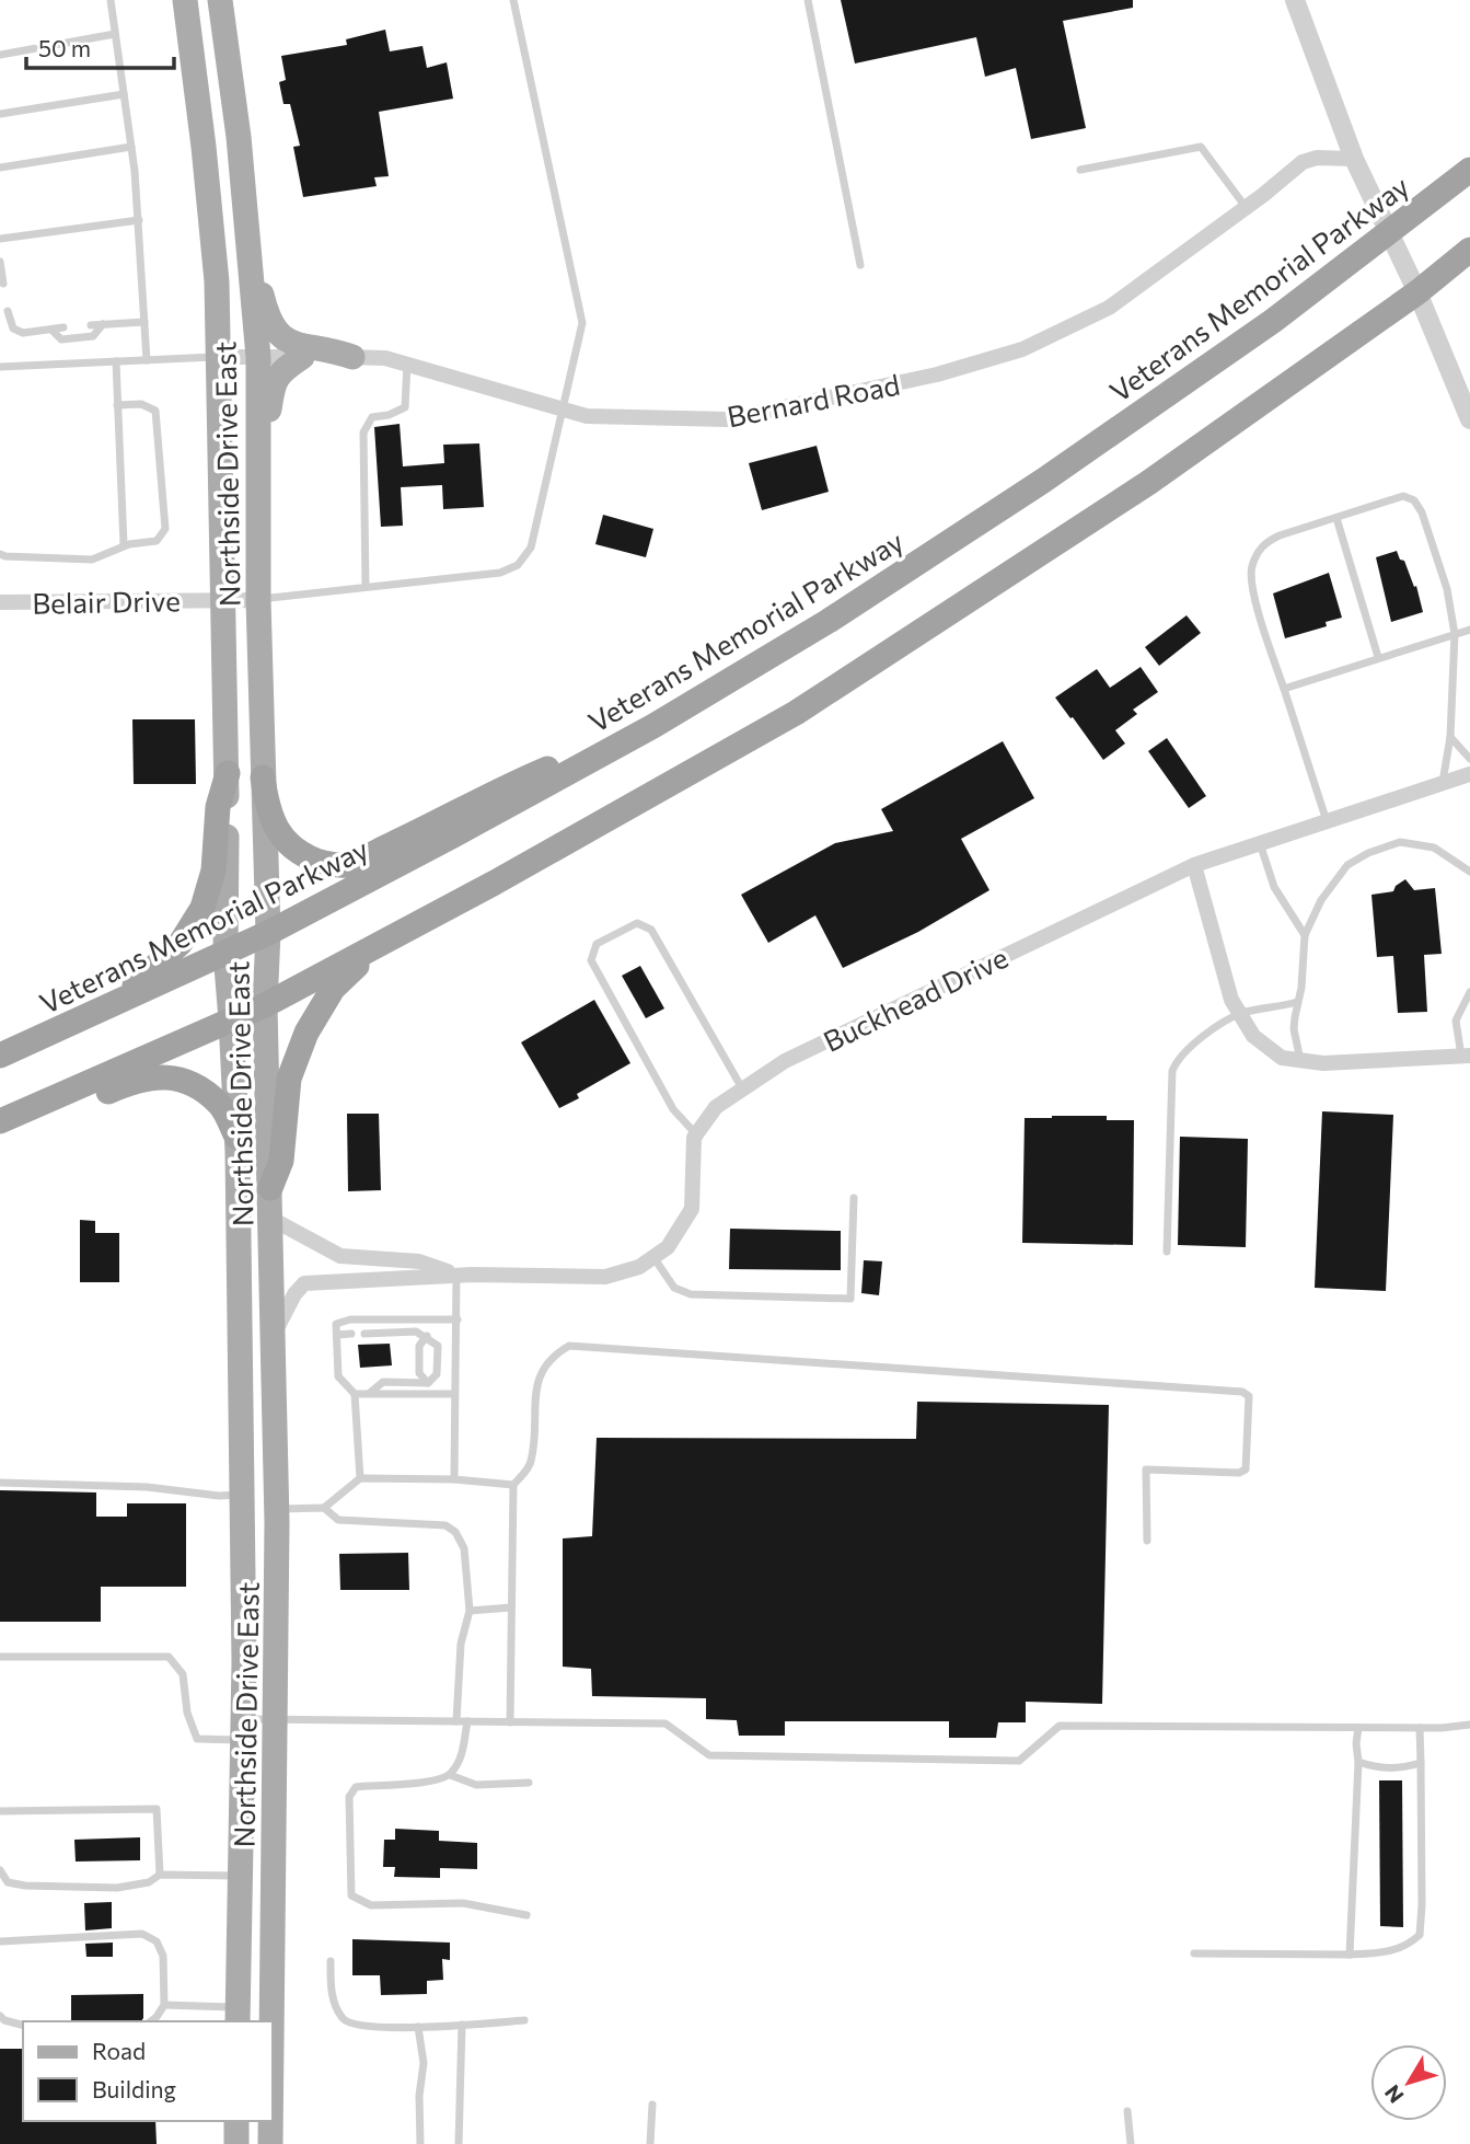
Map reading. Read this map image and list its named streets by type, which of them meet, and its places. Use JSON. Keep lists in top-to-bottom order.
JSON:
{
  "streets": {
    "highway": ["Veterans Memorial Parkway"],
    "main road": ["Northside Drive East"],
    "street": ["Bernard Road", "Belair Drive", "Buckhead Drive"]
  },
  "crossings": [
    ["Veterans Memorial Parkway", "Northside Drive East"],
    ["Bernard Road", "Northside Drive East"],
    ["Northside Drive East", "Belair Drive"]
  ],
  "legend": ["Road", "Building"],
  "scale_bar": "50 m",
  "north": "bottom left"
}
